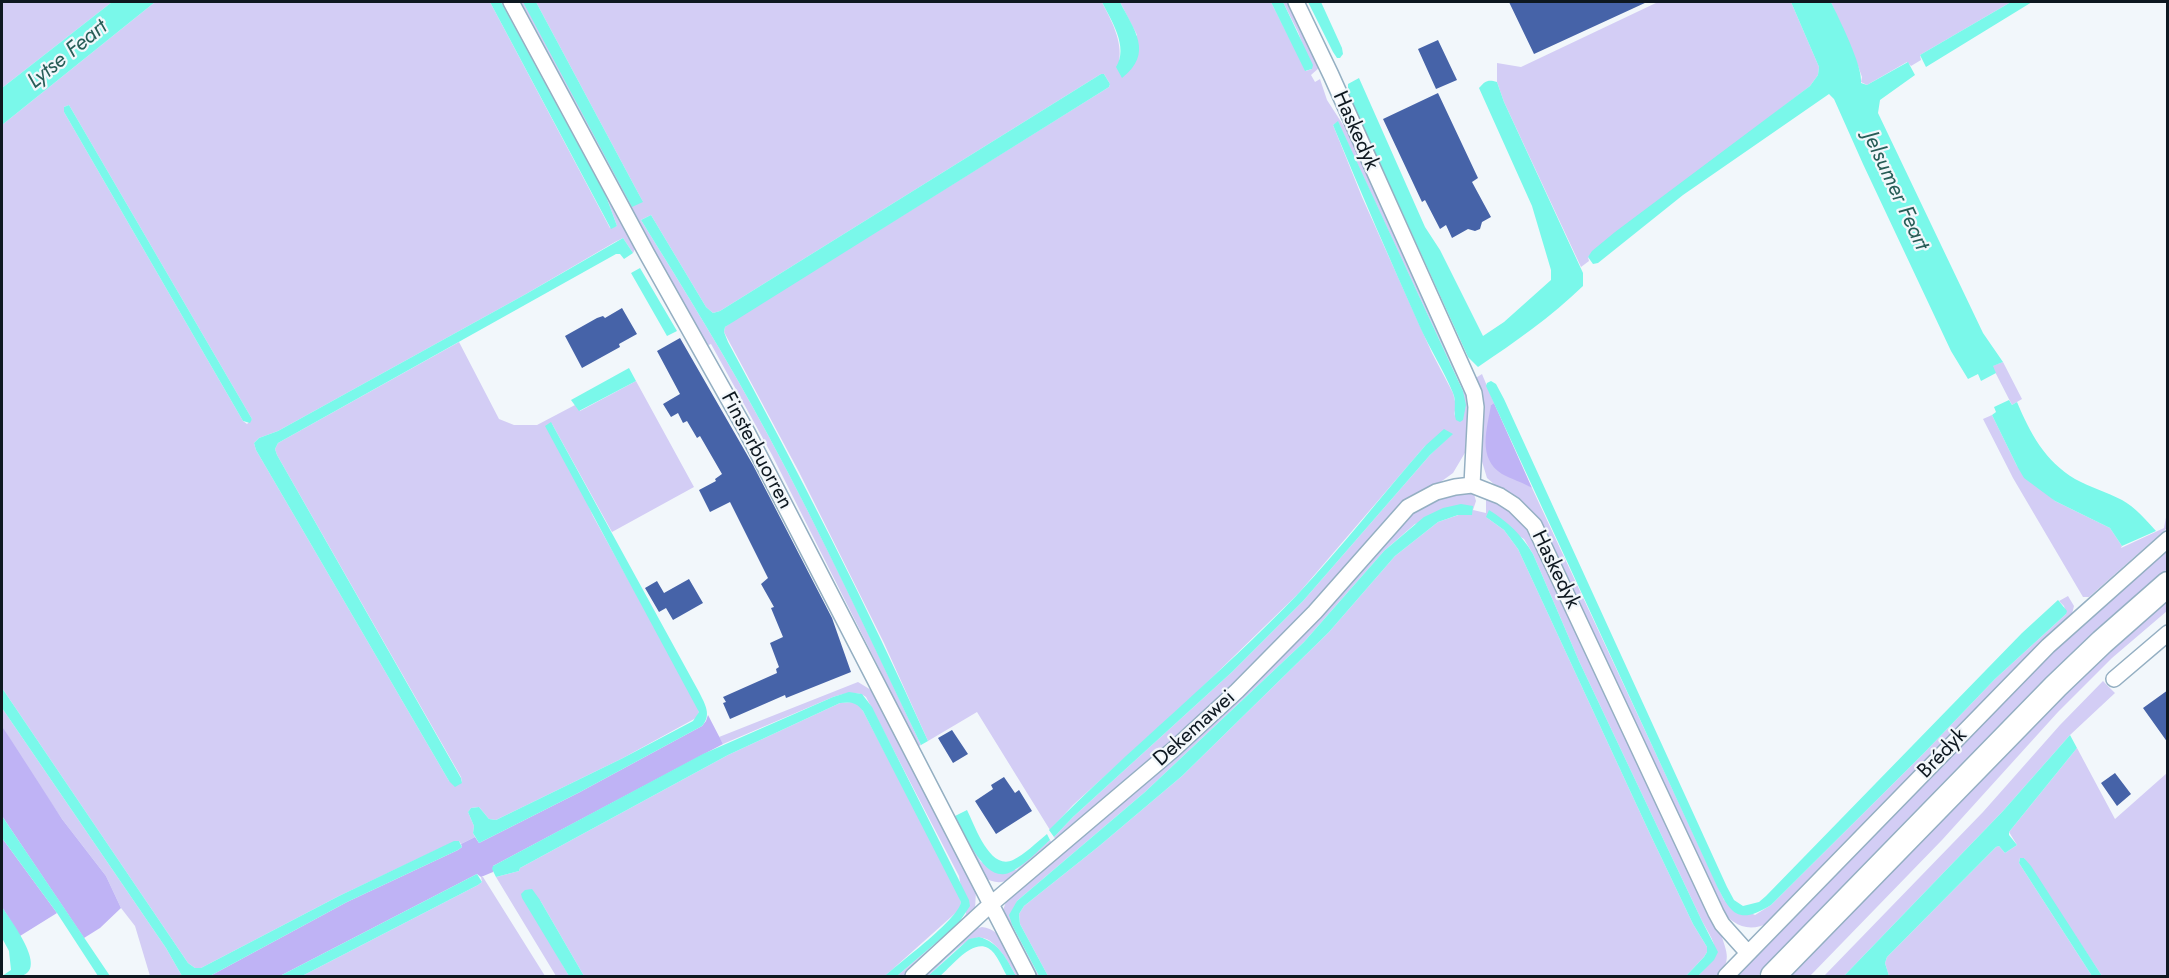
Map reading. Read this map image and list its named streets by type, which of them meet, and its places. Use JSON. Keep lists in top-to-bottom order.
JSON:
{
  "streets": {
    "main road": ["Brédyk"],
    "street": ["Haskedyk", "Finsterbuorren", "Dekemawei"]
  },
  "crossings": [
    ["Haskedyk", "Dekemawei"],
    ["Haskedyk", "Brédyk"],
    ["Finsterbuorren", "Dekemawei"]
  ],
  "water": ["Lytse Feart", "Jelsumer Feart"]
}
